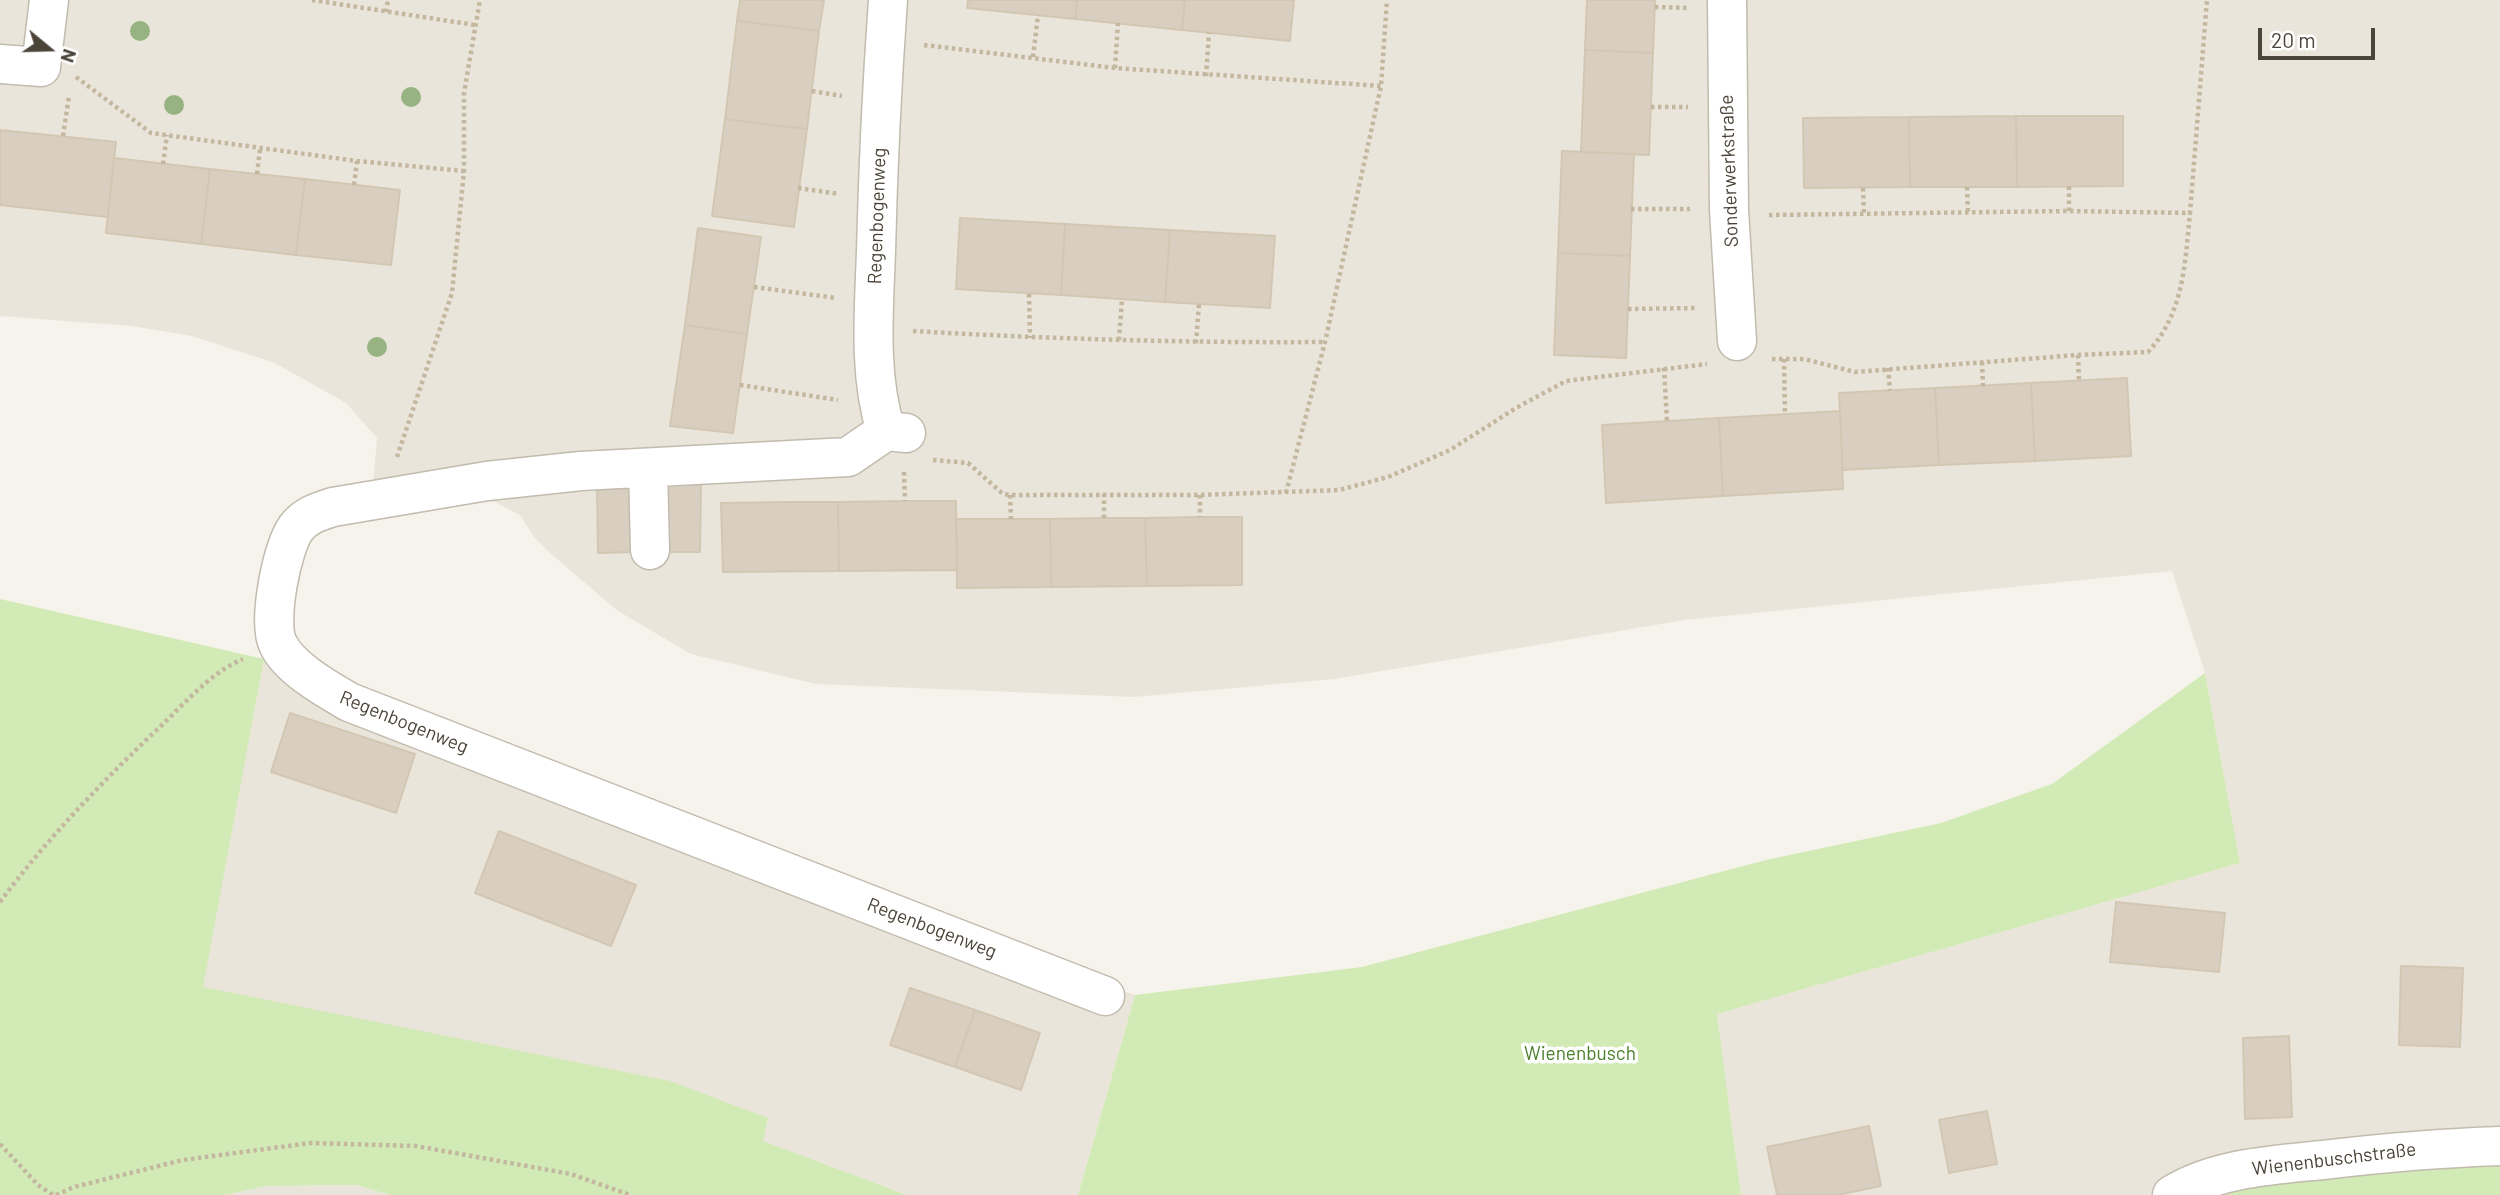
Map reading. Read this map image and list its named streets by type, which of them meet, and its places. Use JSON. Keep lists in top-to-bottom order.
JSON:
{
  "streets": {
    "street": ["Sonderwerkstraße", "Regenbogenweg", "Wienenbuschstraße"]
  },
  "parks": ["Wienenbusch"],
  "scale_bar": "20 m",
  "north": "right"
}
